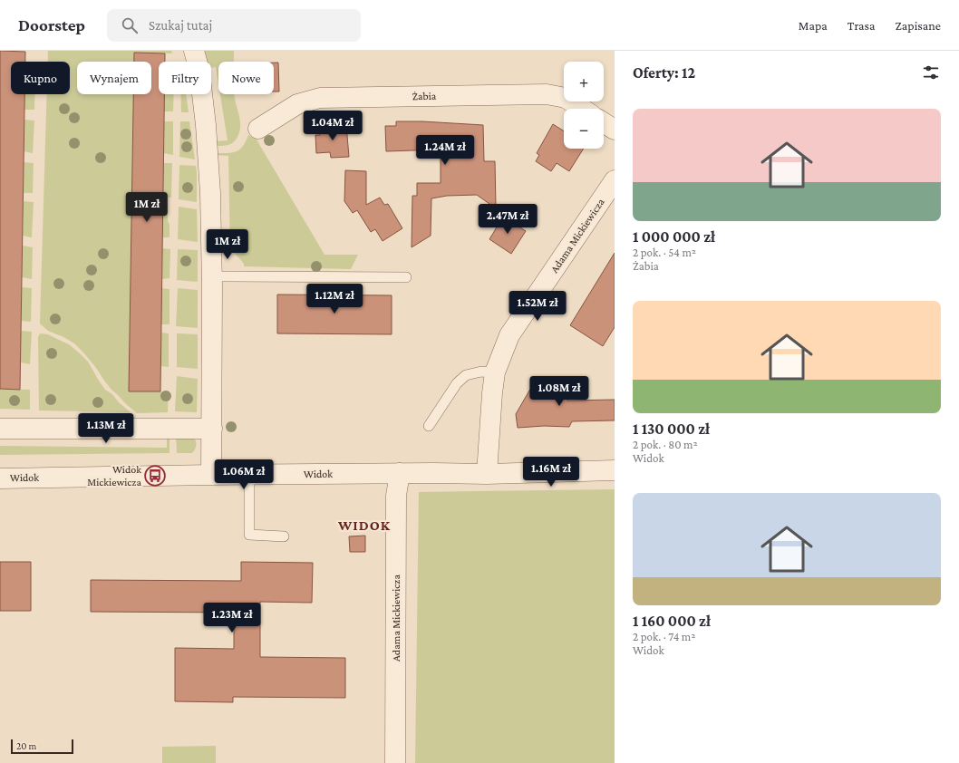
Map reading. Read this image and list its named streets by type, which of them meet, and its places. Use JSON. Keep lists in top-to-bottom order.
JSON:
{
  "streets": {
    "street": ["Żabia", "Adama Mickiewicza", "Widok"]
  },
  "crossings": [
    ["Adama Mickiewicza", "Widok"]
  ],
  "districts": ["WIDOK"],
  "places": {
    "bus stop": ["Widok Mickiewicza"]
  },
  "scale_bar": "20 m",
  "page": {
    "header": "Doorstep",
    "search": "Szukaj tutaj",
    "nav": ["Mapa", "Trasa", "Zapisane"],
    "heading": "Oferty: 12",
    "map_buttons": ["+", "−"],
    "chip": [
      "Kupno",
      "Wynajem",
      "Filtry",
      "Nowe"
    ],
    "list": [
      {
        "name": "1 000 000 zł",
        "note": "2 pok. · 54 m² · Żabia"
      },
      {
        "name": "1 130 000 zł",
        "note": "2 pok. · 80 m² · Widok"
      },
      {
        "name": "1 160 000 zł",
        "note": "2 pok. · 74 m² · Widok"
      }
    ],
    "price": [
      "1.04M zł",
      "1.24M zł",
      "1M zł",
      "2.47M zł",
      "1M zł",
      "1.12M zł",
      "1.52M zł",
      "1.08M zł",
      "1.13M zł",
      "1.16M zł",
      "1.06M zł",
      "1.23M zł"
    ],
    "scale": "20 m"
  }
}
